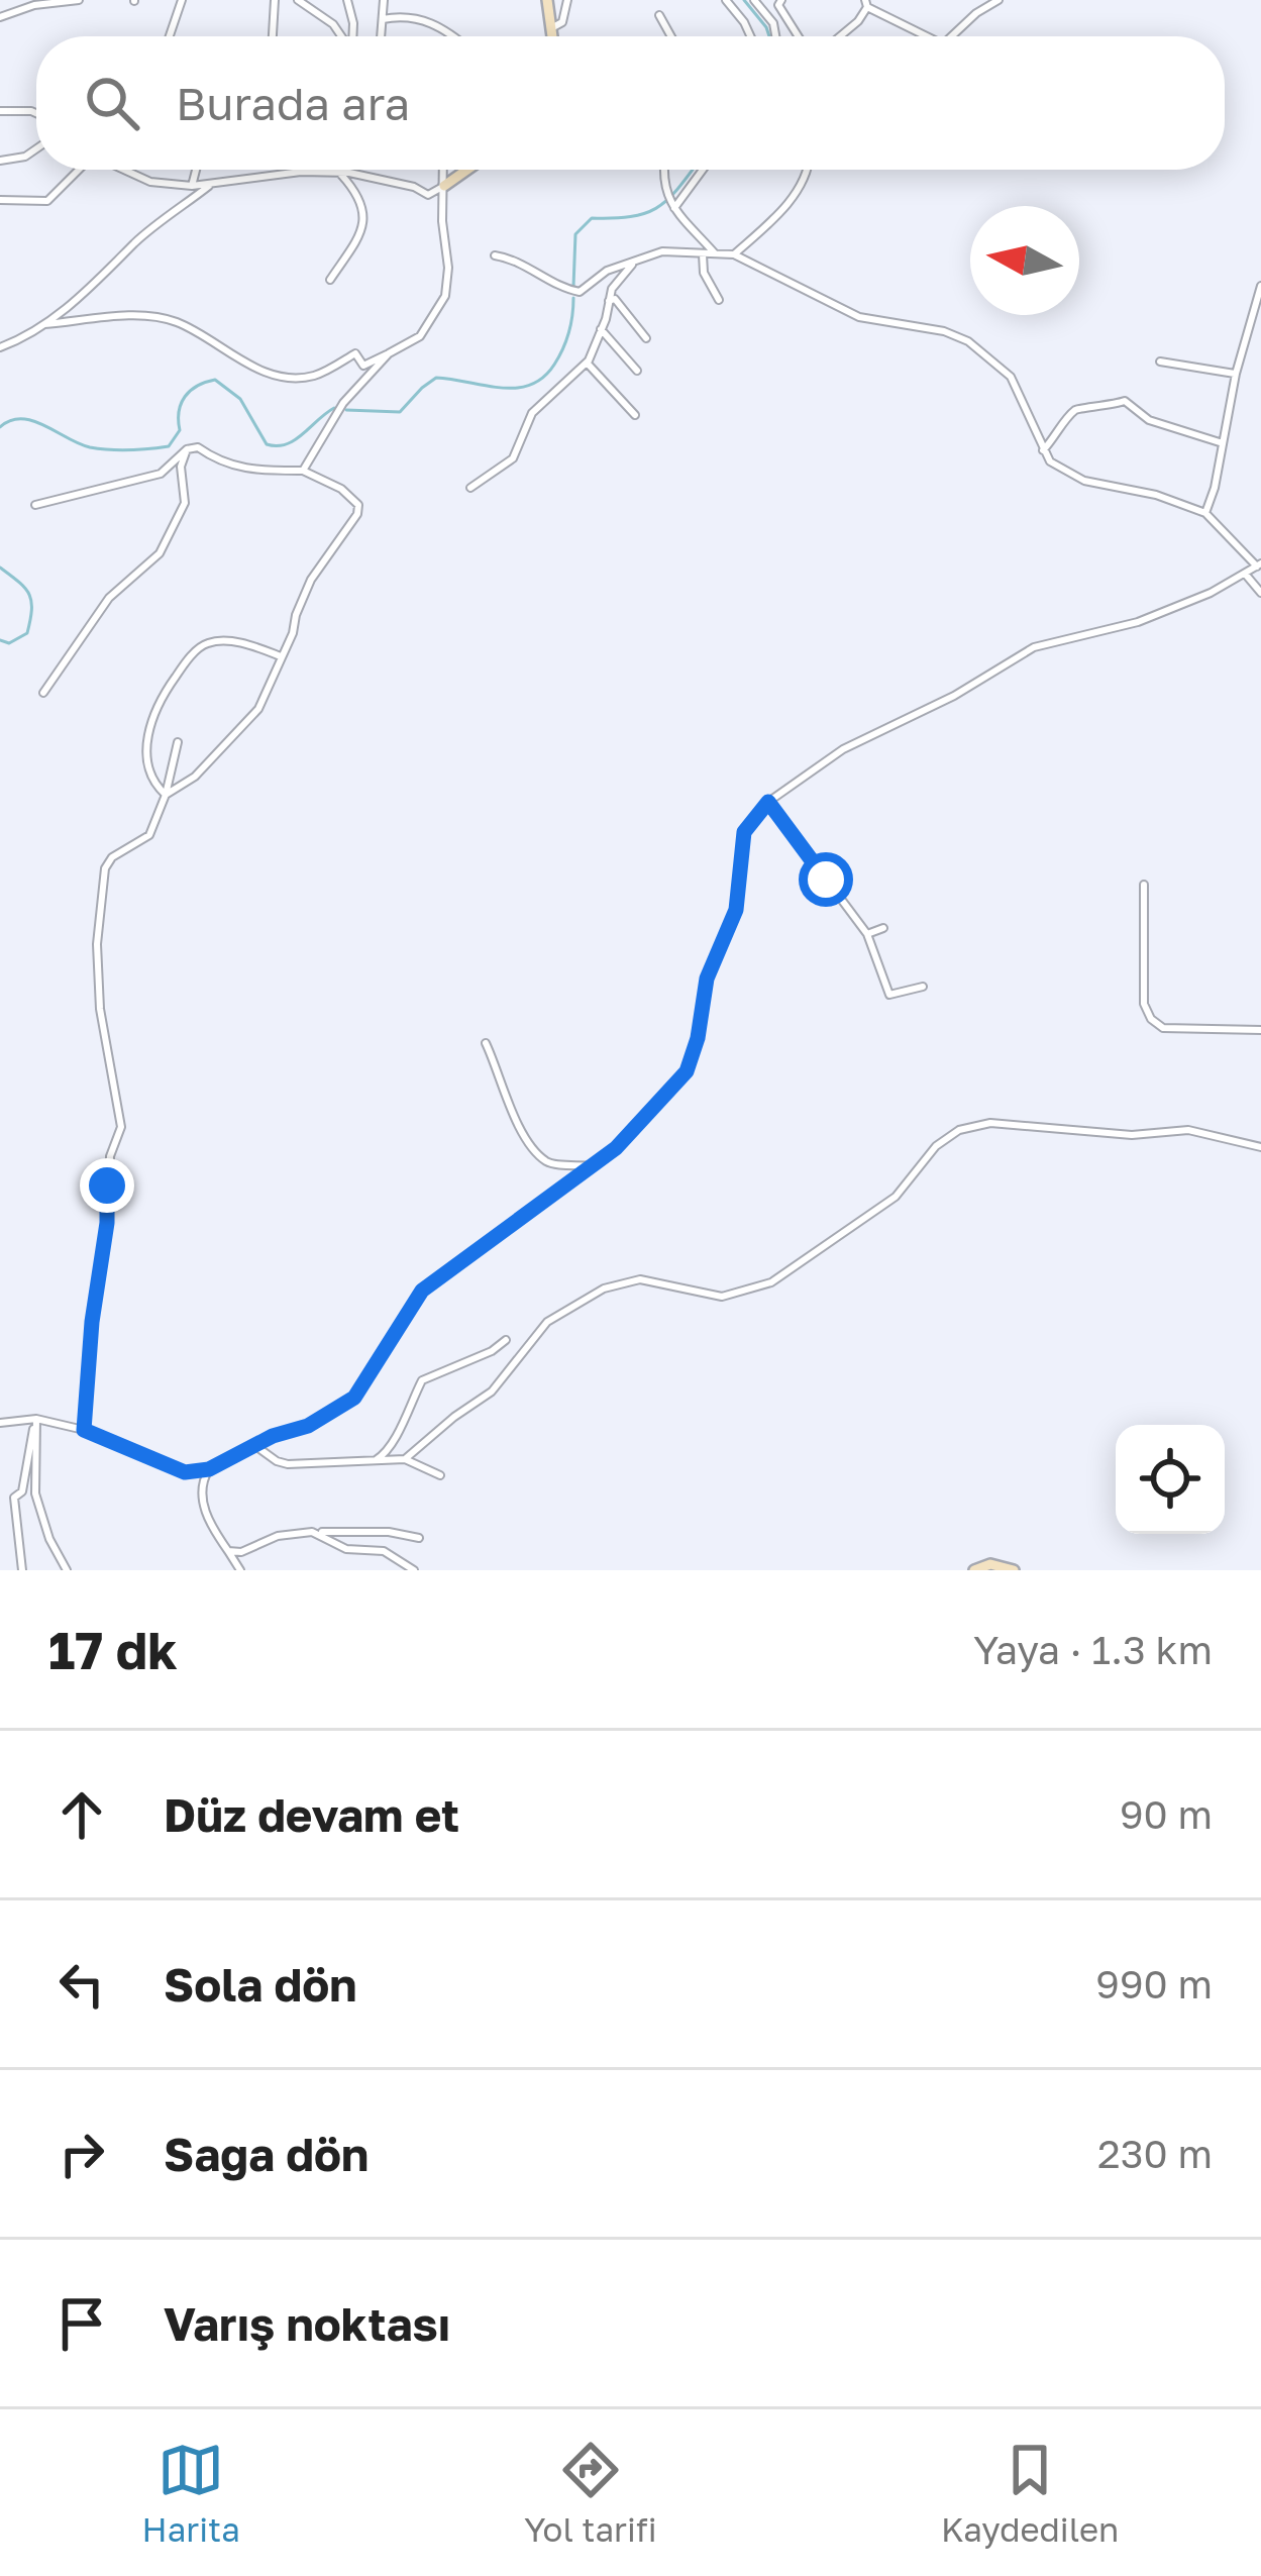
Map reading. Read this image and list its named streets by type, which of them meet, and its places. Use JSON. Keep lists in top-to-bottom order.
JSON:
{
  "north": "left",
  "page": {
    "search": "Burada ara",
    "heading": ["17 dk", "Yaya · 1.3 km"],
    "list": [
      ["Düz devam et", "90 m"],
      ["Sola dön", "990 m"],
      ["Sağa dön", "230 m"],
      "Varış noktası"
    ],
    "nav": ["Harita", "Yol tarifi", "Kaydedilen"]
  }
}
